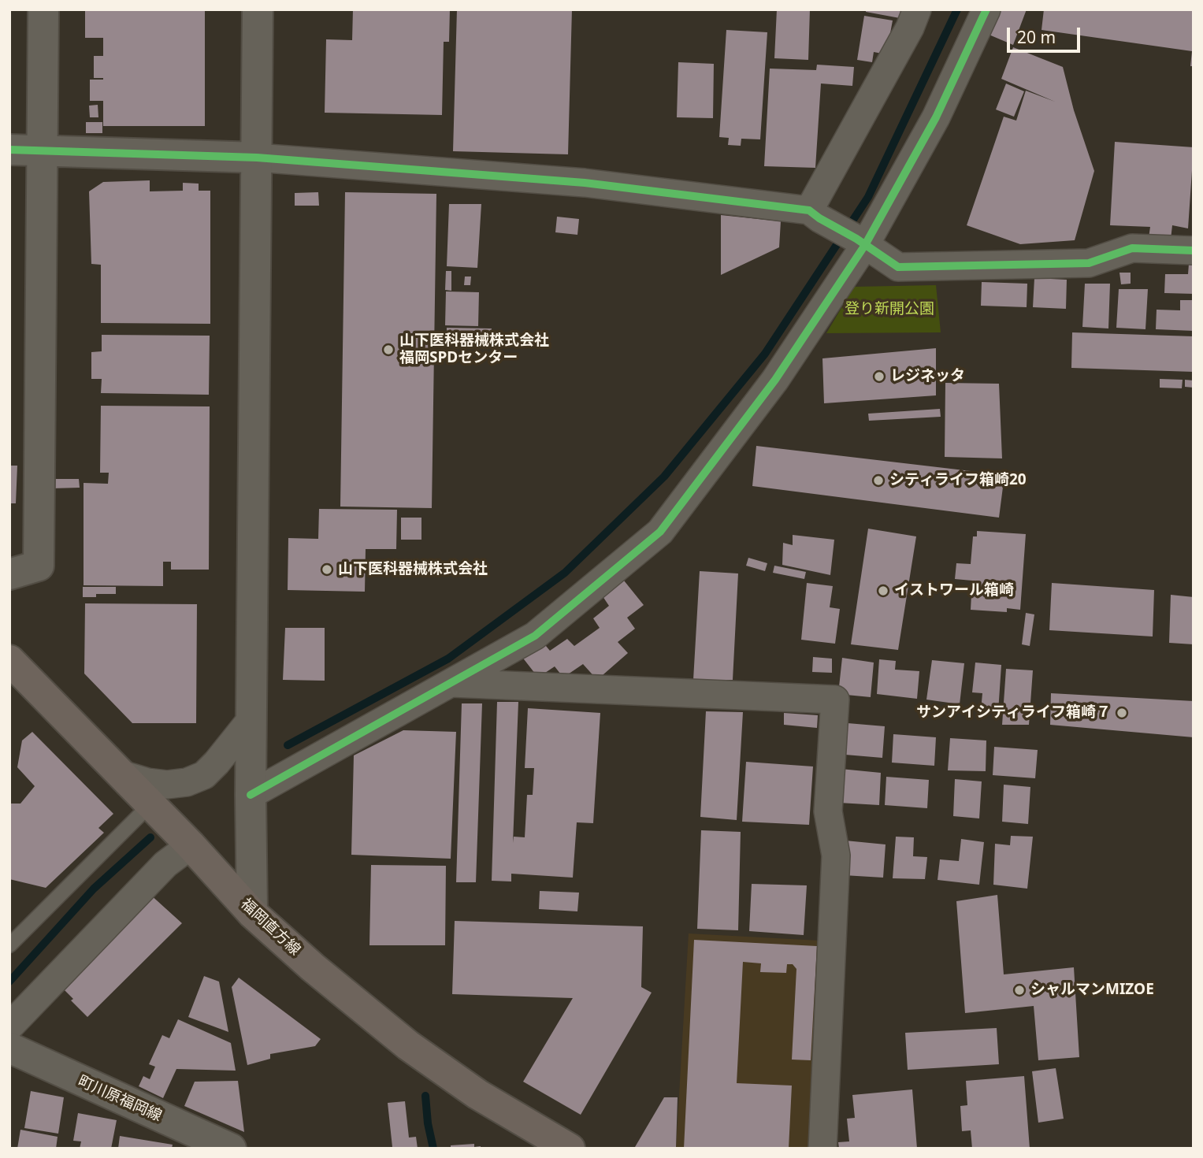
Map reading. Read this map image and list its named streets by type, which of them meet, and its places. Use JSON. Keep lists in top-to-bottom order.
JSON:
{
  "streets": {
    "main road": ["福岡直方線"],
    "street": ["町川原福岡線"]
  },
  "parks": ["登り新開公園"],
  "places": [
    "山下医科器械株式会社 福岡SPDセンター",
    "レジネッタ",
    "シティライフ箱崎20",
    "山下医科器械株式会社",
    "イストワール箱崎",
    "サンアイシティライフ箱崎７",
    "シャルマンMIZOE"
  ],
  "scale_bar": "20 m"
}
